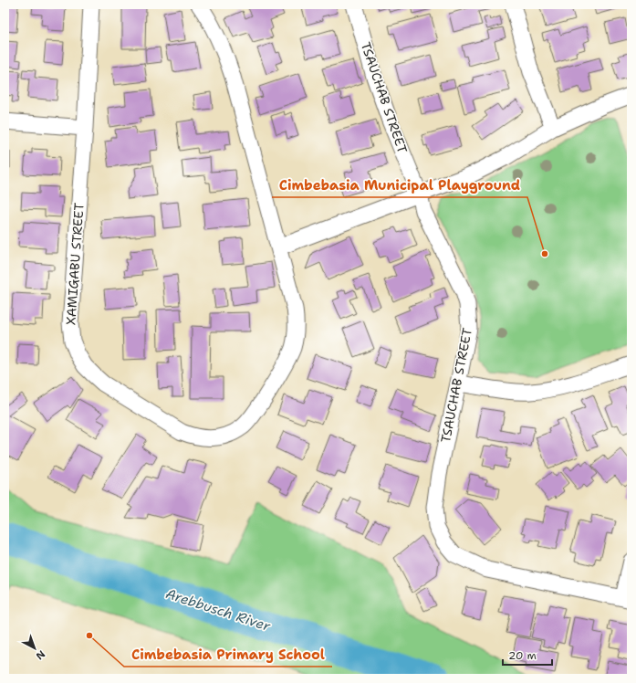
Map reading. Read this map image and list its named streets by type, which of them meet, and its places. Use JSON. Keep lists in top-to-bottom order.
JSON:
{
  "streets": {
    "street": ["TSAUCHAB STREET", "XAMIGABU STREET"]
  },
  "water": ["Arebbusch River"],
  "places": ["Cimbebasia Municipal Playground", "Cimbebasia Primary School"],
  "scale_bar": "20 m",
  "north": "bottom right"
}
